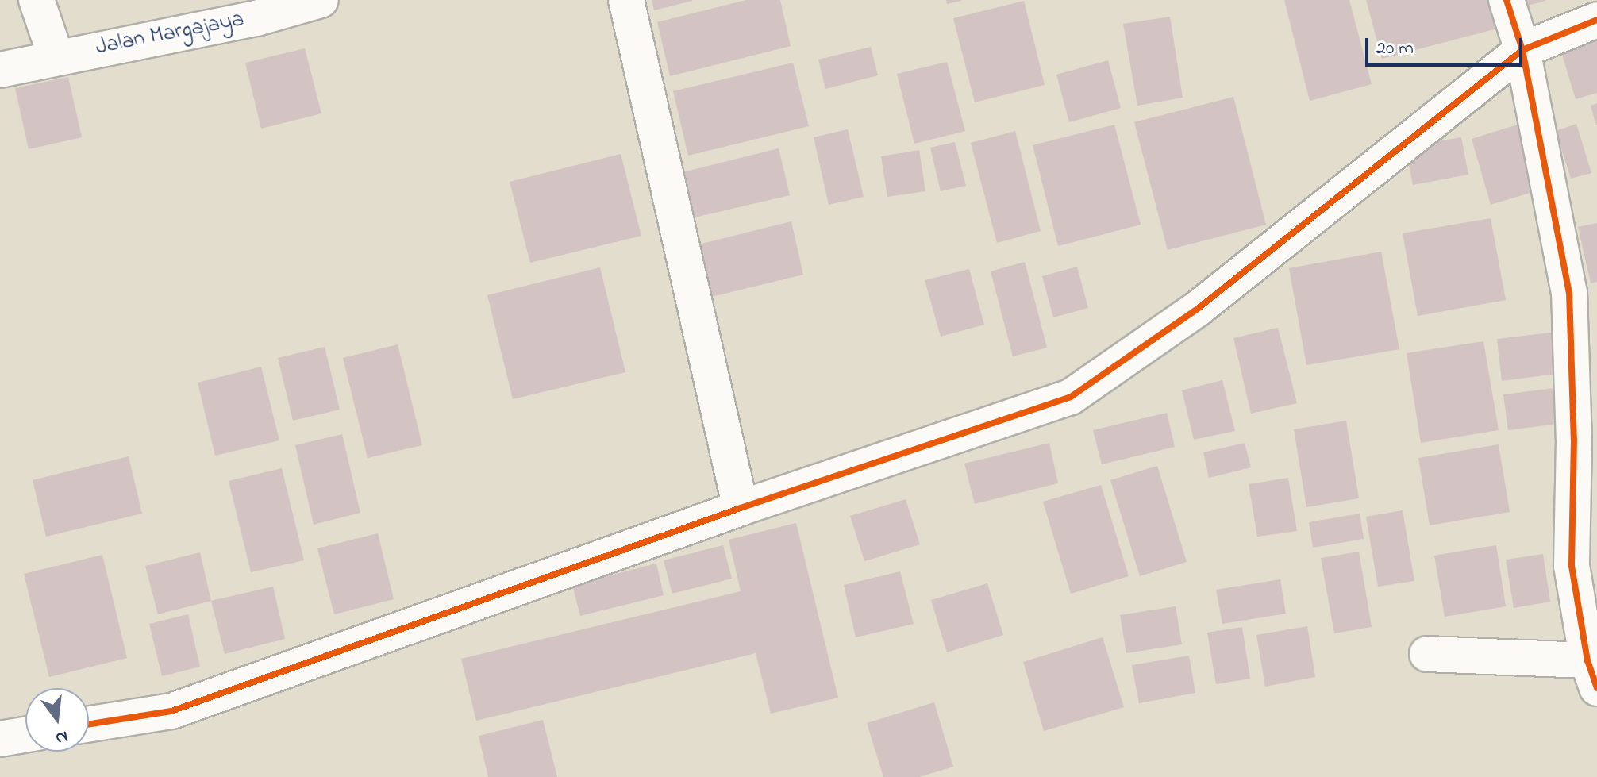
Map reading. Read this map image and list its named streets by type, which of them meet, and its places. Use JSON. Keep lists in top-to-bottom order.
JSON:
{
  "streets": {
    "street": ["Jalan Margajaya"]
  },
  "scale_bar": "20 m",
  "north": "bottom"
}
